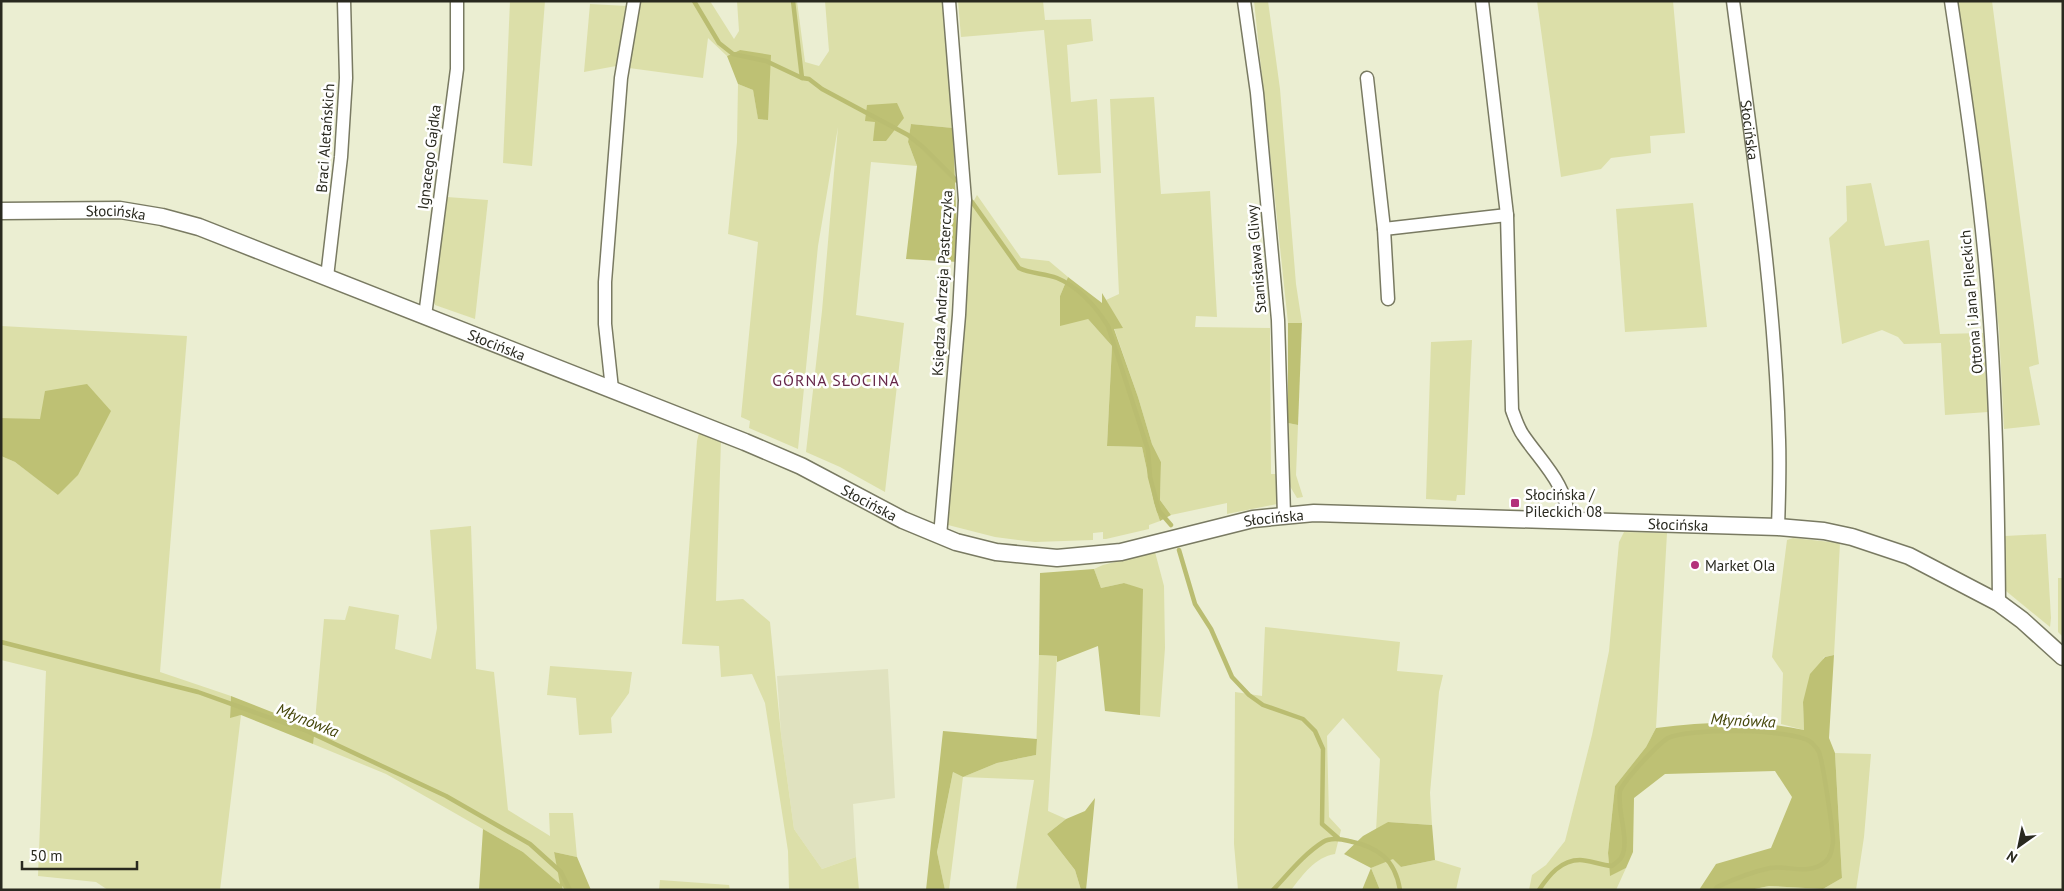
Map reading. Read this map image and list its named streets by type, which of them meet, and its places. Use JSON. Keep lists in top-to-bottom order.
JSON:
{
  "streets": {
    "street": [
      "Słocińska",
      "Braci Aletańskich",
      "Ignacego Gajdka",
      "Stanisława Gliwy",
      "Księdza Andrzeja Pasterczyka",
      "Ottona i Jana Pileckich"
    ]
  },
  "crossings": [
    ["Słocińska", "Braci Aletańskich"],
    ["Słocińska", "Ignacego Gajdka"],
    ["Słocińska", "Stanisława Gliwy"],
    ["Słocińska", "Księdza Andrzeja Pasterczyka"],
    ["Słocińska", "Ottona i Jana Pileckich"]
  ],
  "districts": ["GÓRNA SŁOCINA"],
  "water": ["Młynówka"],
  "places": {
    "transit": ["Słocińska / Pileckich 08"],
    "other": ["Market Ola"]
  },
  "scale_bar": "50 m",
  "north": "bottom left"
}
